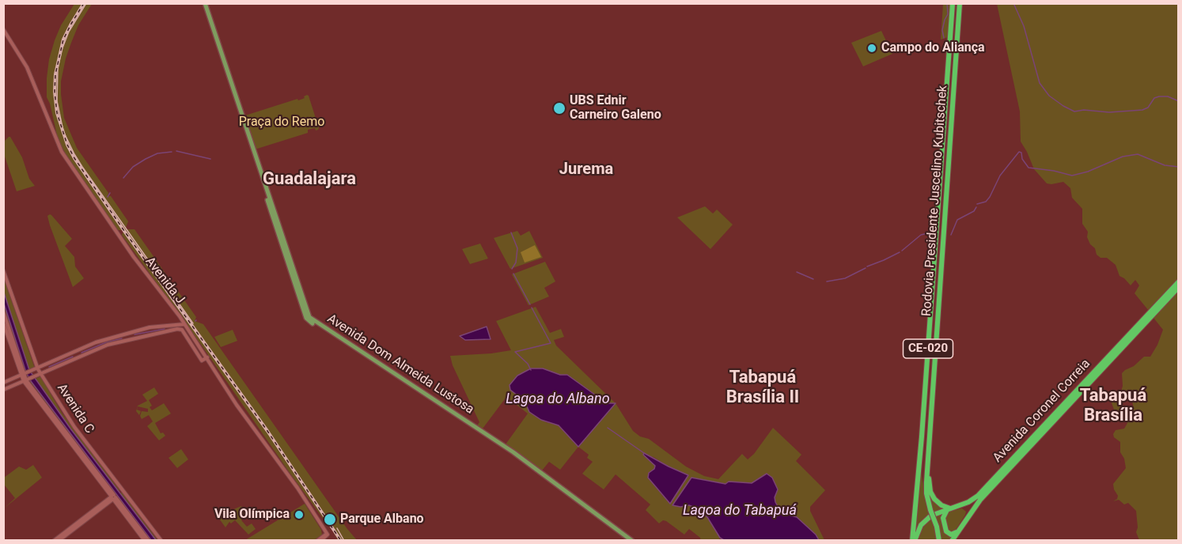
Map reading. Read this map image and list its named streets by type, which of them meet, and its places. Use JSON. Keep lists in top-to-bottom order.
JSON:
{
  "streets": {
    "highway": ["Rodovia Presidente Juscelino Kubitschek", "CE-020", "Avenida Coronel Correia"],
    "main road": ["Avenida Dom Almeida Lustosa"],
    "street": ["Avenida J", "Avenida C"]
  },
  "crossings": [
    ["Rodovia Presidente Juscelino Kubitschek", "Avenida Coronel Correia"]
  ],
  "districts": [
    "Jurema",
    "Guadalajara",
    "Tabapuá Brasília II",
    "Tabapuá Brasília"
  ],
  "water": ["Lagoa do Albano", "Lagoa do Tabapuá"],
  "parks": ["Praça do Remo"],
  "places": [
    "Campo do Aliança",
    "UBS Ednir Carneiro Galeno",
    "Vila Olímpica",
    "Parque Albano"
  ]
}
